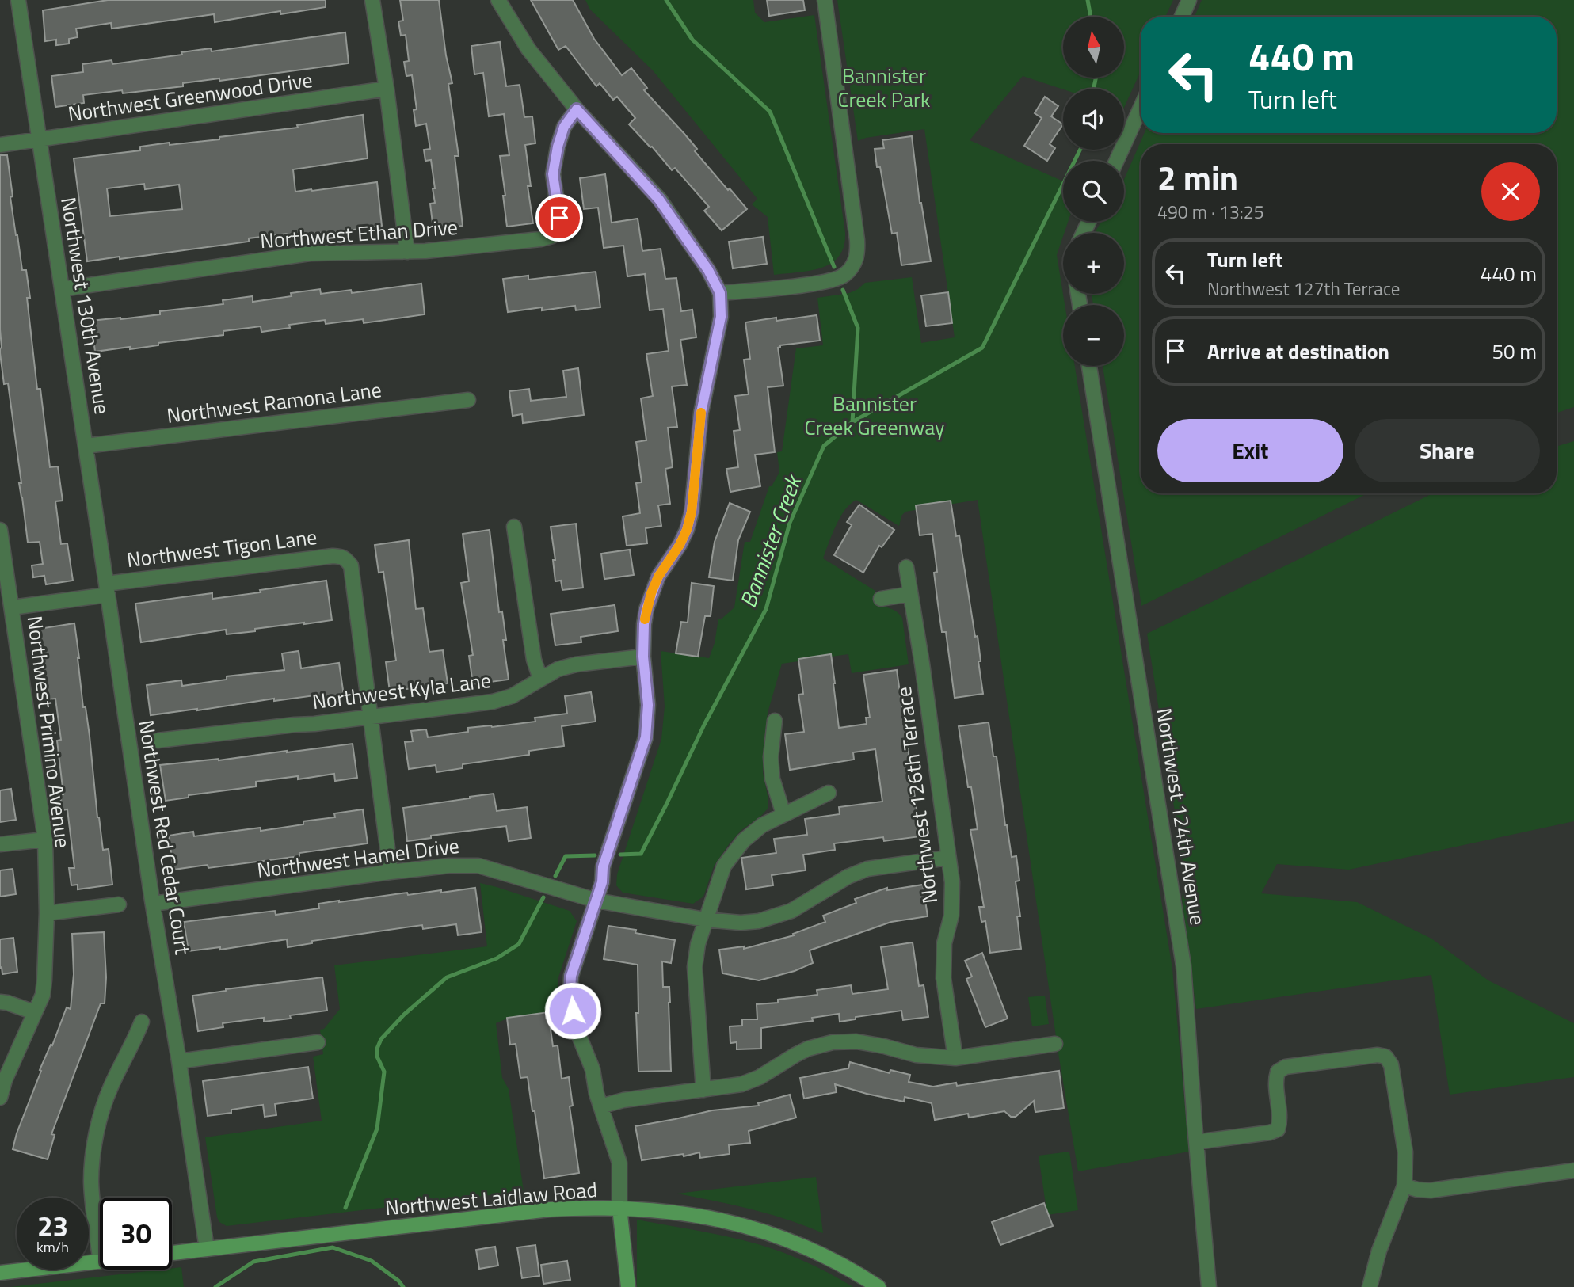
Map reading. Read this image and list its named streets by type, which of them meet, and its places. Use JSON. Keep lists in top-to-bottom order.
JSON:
{
  "streets": {
    "main road": ["Northwest Laidlaw Road"],
    "street": [
      "Northwest Greenwood Drive",
      "Northwest Ethan Drive",
      "Northwest 130th Avenue",
      "Northwest Ramona Lane",
      "Northwest Tigon Lane",
      "Northwest Kyla Lane",
      "Northwest Primino Avenue",
      "Northwest 126th Terrace",
      "Northwest 124th Avenue",
      "Northwest Red Cedar Court",
      "Northwest Hamel Drive"
    ]
  },
  "crossings": [
    ["Northwest Greenwood Drive", "Northwest 130th Avenue"],
    ["Northwest Ethan Drive", "Northwest 130th Avenue"],
    ["Northwest 130th Avenue", "Northwest Ramona Lane"],
    ["Northwest 130th Avenue", "Northwest Tigon Lane"],
    ["Northwest 130th Avenue", "Northwest Red Cedar Court"],
    ["Northwest Tigon Lane", "Northwest Kyla Lane"],
    ["Northwest Tigon Lane", "Northwest Primino Avenue"],
    ["Northwest 126th Terrace", "Northwest Hamel Drive"],
    ["Northwest Red Cedar Court", "Northwest Hamel Drive"],
    ["Northwest Red Cedar Court", "Northwest Laidlaw Road"]
  ],
  "water": ["Bannister Creek"],
  "parks": ["Bannister Creek Park", "Bannister Creek Greenway"],
  "north": "top",
  "page": {
    "map_buttons": ["+", "−"],
    "turn": ["440 m", "Turn left"],
    "heading": ["2 min", "490 m · 13:25"],
    "list": [
      {
        "name": "Turn left",
        "note": "Northwest 127th Terrace",
        "value": "440 m"
      },
      {
        "name": "Arrive at destination",
        "value": "50 m"
      }
    ],
    "buttons": ["Exit", "Share"],
    "speed": "23 km/h",
    "limit": "30"
  }
}
